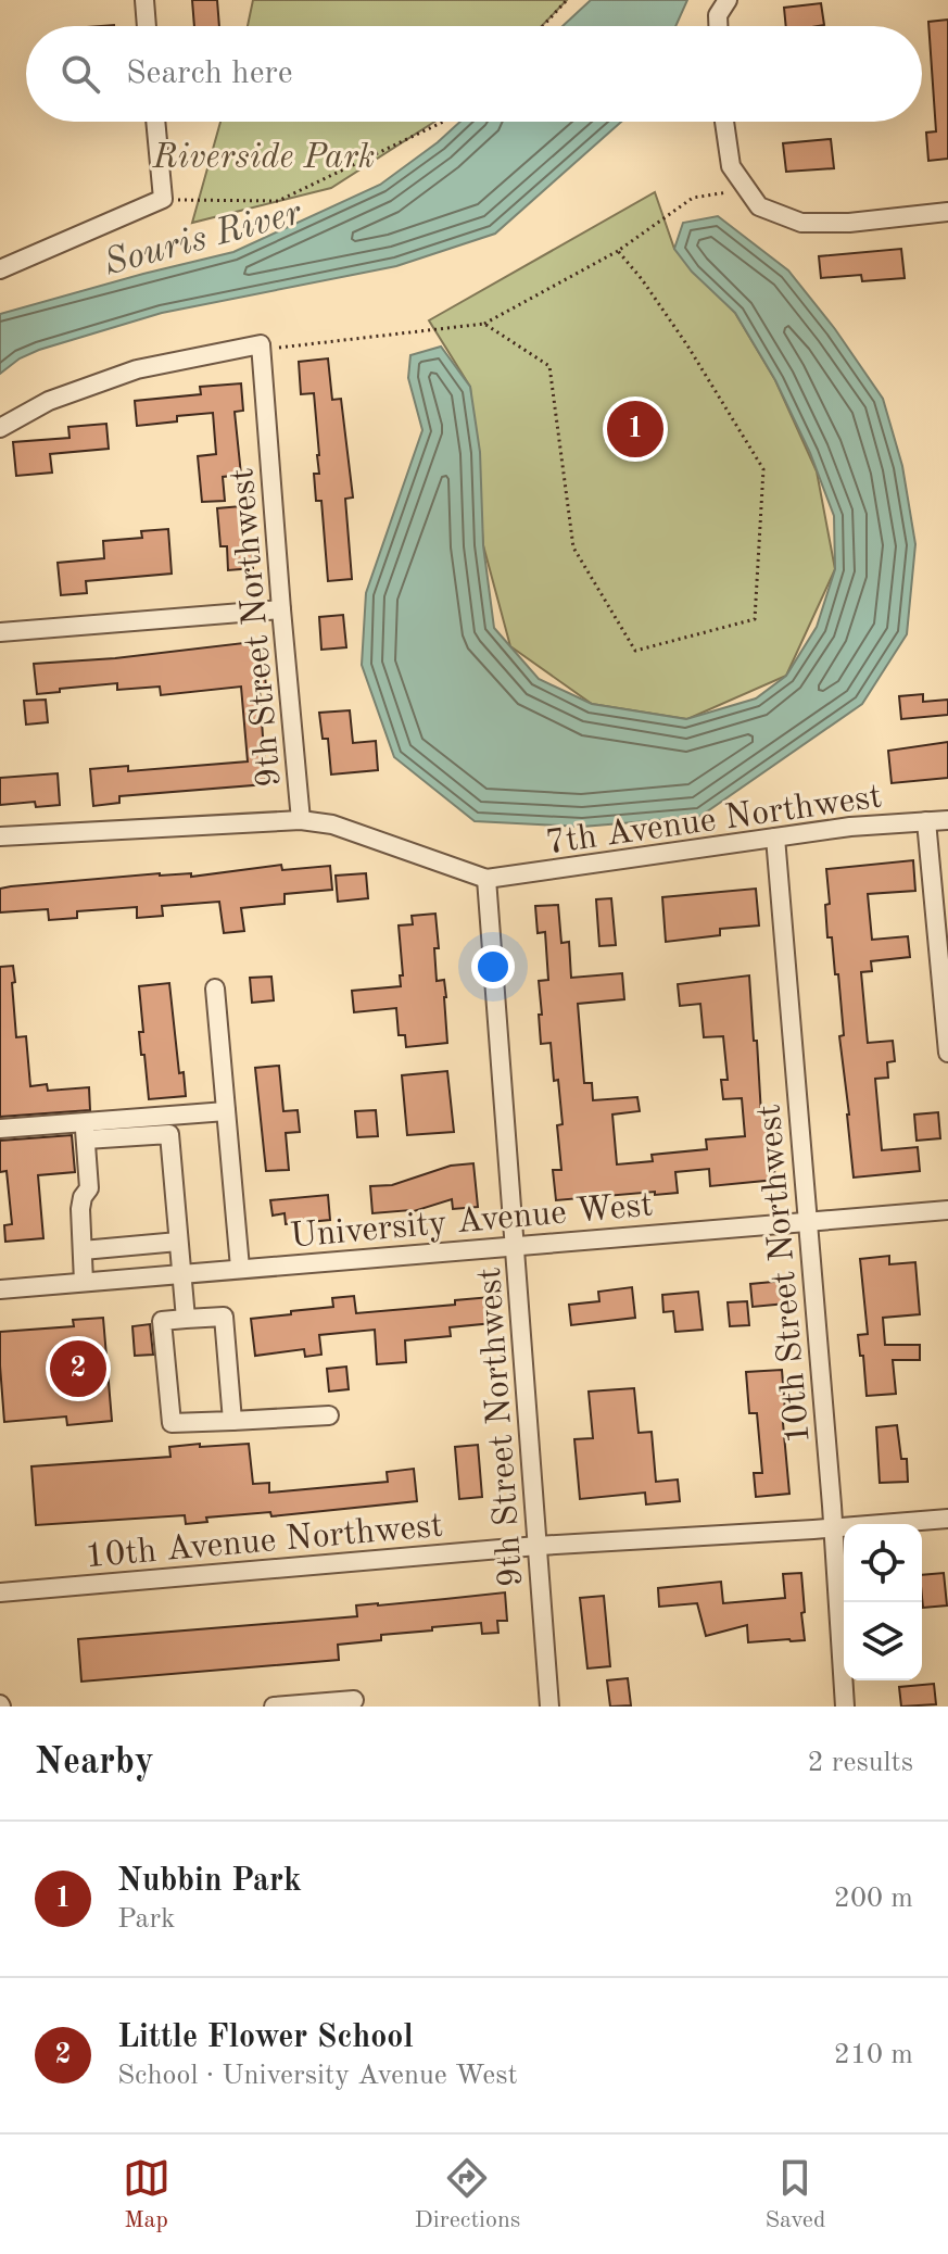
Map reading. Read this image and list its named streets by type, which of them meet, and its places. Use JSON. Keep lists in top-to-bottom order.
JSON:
{
  "streets": {
    "street": [
      "9th Street Northwest",
      "7th Avenue Northwest",
      "University Avenue West",
      "10th Street Northwest",
      "10th Avenue Northwest"
    ]
  },
  "crossings": [
    ["9th Street Northwest", "7th Avenue Northwest"],
    ["9th Street Northwest", "University Avenue West"],
    ["9th Street Northwest", "10th Avenue Northwest"],
    ["7th Avenue Northwest", "10th Street Northwest"],
    ["University Avenue West", "10th Street Northwest"],
    ["10th Street Northwest", "10th Avenue Northwest"]
  ],
  "water": ["Souris River"],
  "parks": ["Riverside Park"],
  "page": {
    "search": "Search here",
    "pins": ["1", "2"],
    "heading": ["Nearby", "2 results"],
    "list": [
      {
        "mark": "1",
        "name": "Nubbin Park",
        "note": "Park",
        "value": "200 m"
      },
      {
        "mark": "2",
        "name": "Little Flower School",
        "note": "School · University Avenue West",
        "value": "210 m"
      }
    ],
    "nav": ["Map", "Directions", "Saved"]
  }
}
